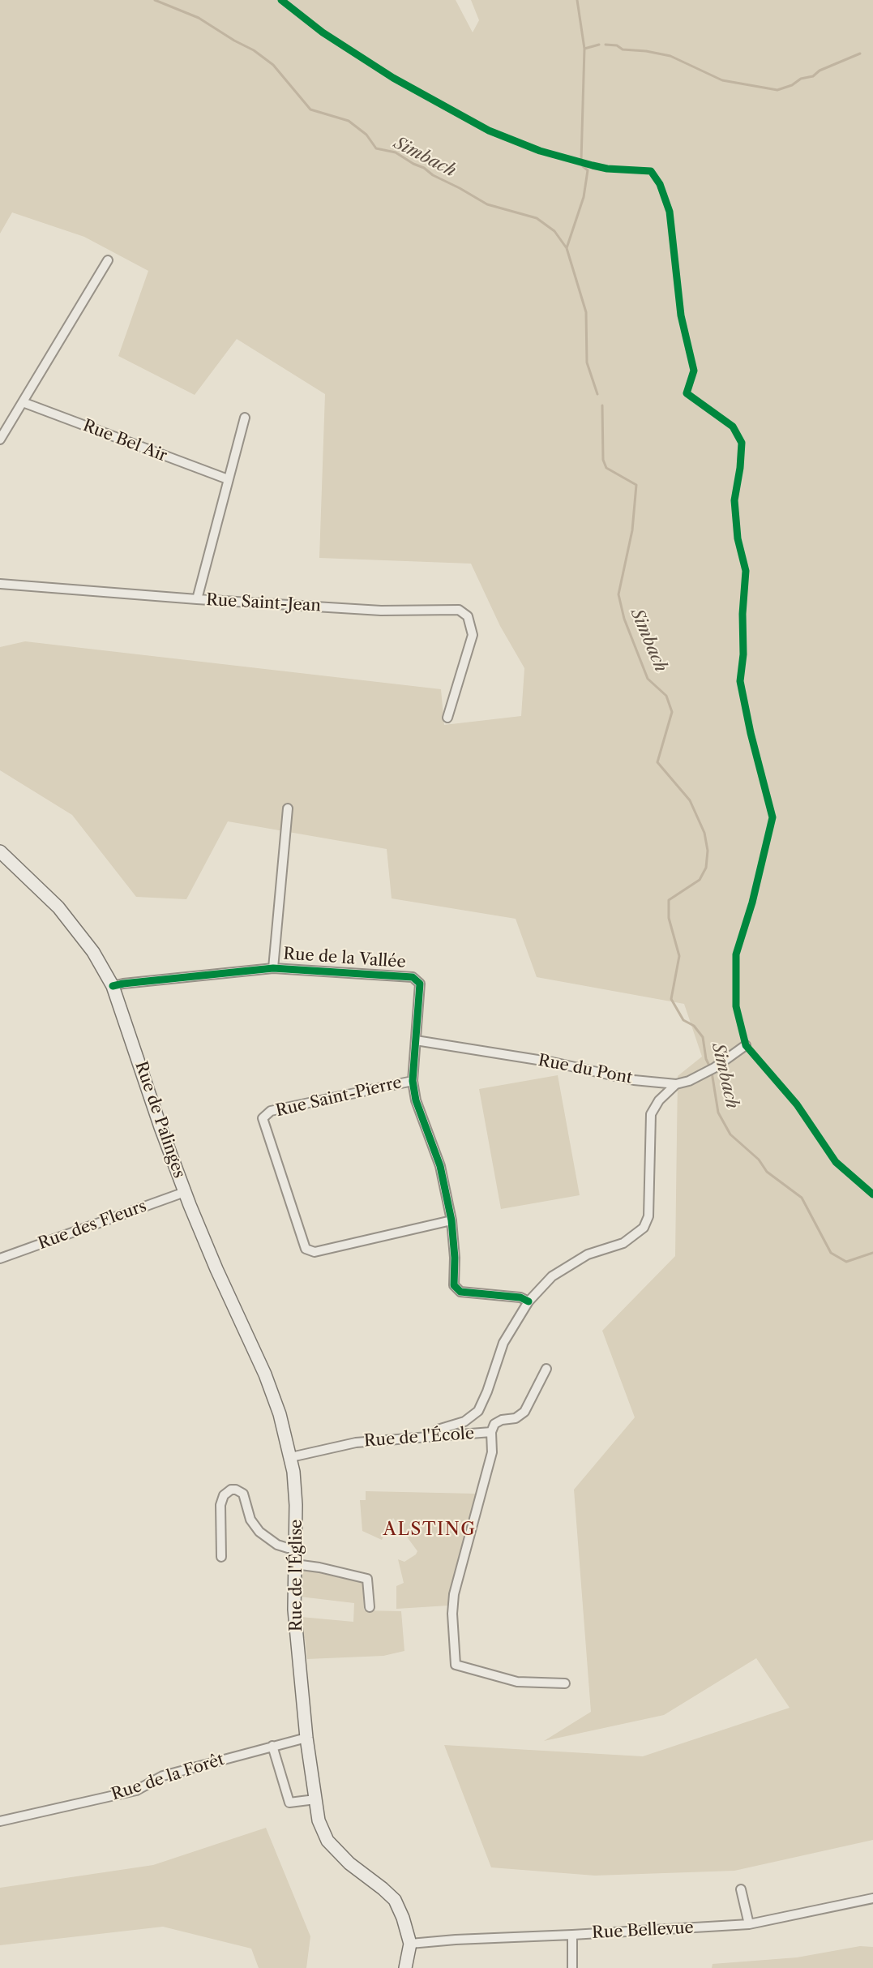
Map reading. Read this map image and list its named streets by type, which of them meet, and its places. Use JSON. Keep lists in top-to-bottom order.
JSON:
{
  "streets": {
    "main road": ["Rue de Palinges", "Rue de l'Église"],
    "street": [
      "Rue Bel Air",
      "Rue Saint-Jean",
      "Rue de la Vallée",
      "Rue du Pont",
      "Rue Saint-Pierre",
      "Rue des Fleurs",
      "Rue de l'École",
      "Rue de la Forêt",
      "Rue Bellevue"
    ]
  },
  "crossings": [
    ["Rue de la Vallée", "Rue du Pont"],
    ["Rue de la Vallée", "Rue Saint-Pierre"],
    ["Rue de la Vallée", "Rue de Palinges"],
    ["Rue de Palinges", "Rue des Fleurs"],
    ["Rue de Palinges", "Rue de l'Église"],
    ["Rue de l'École", "Rue de l'Église"],
    ["Rue de l'Église", "Rue de la Forêt"],
    ["Rue de l'Église", "Rue Bellevue"]
  ],
  "districts": ["ALSTING"],
  "water": ["Simbach"]
}
